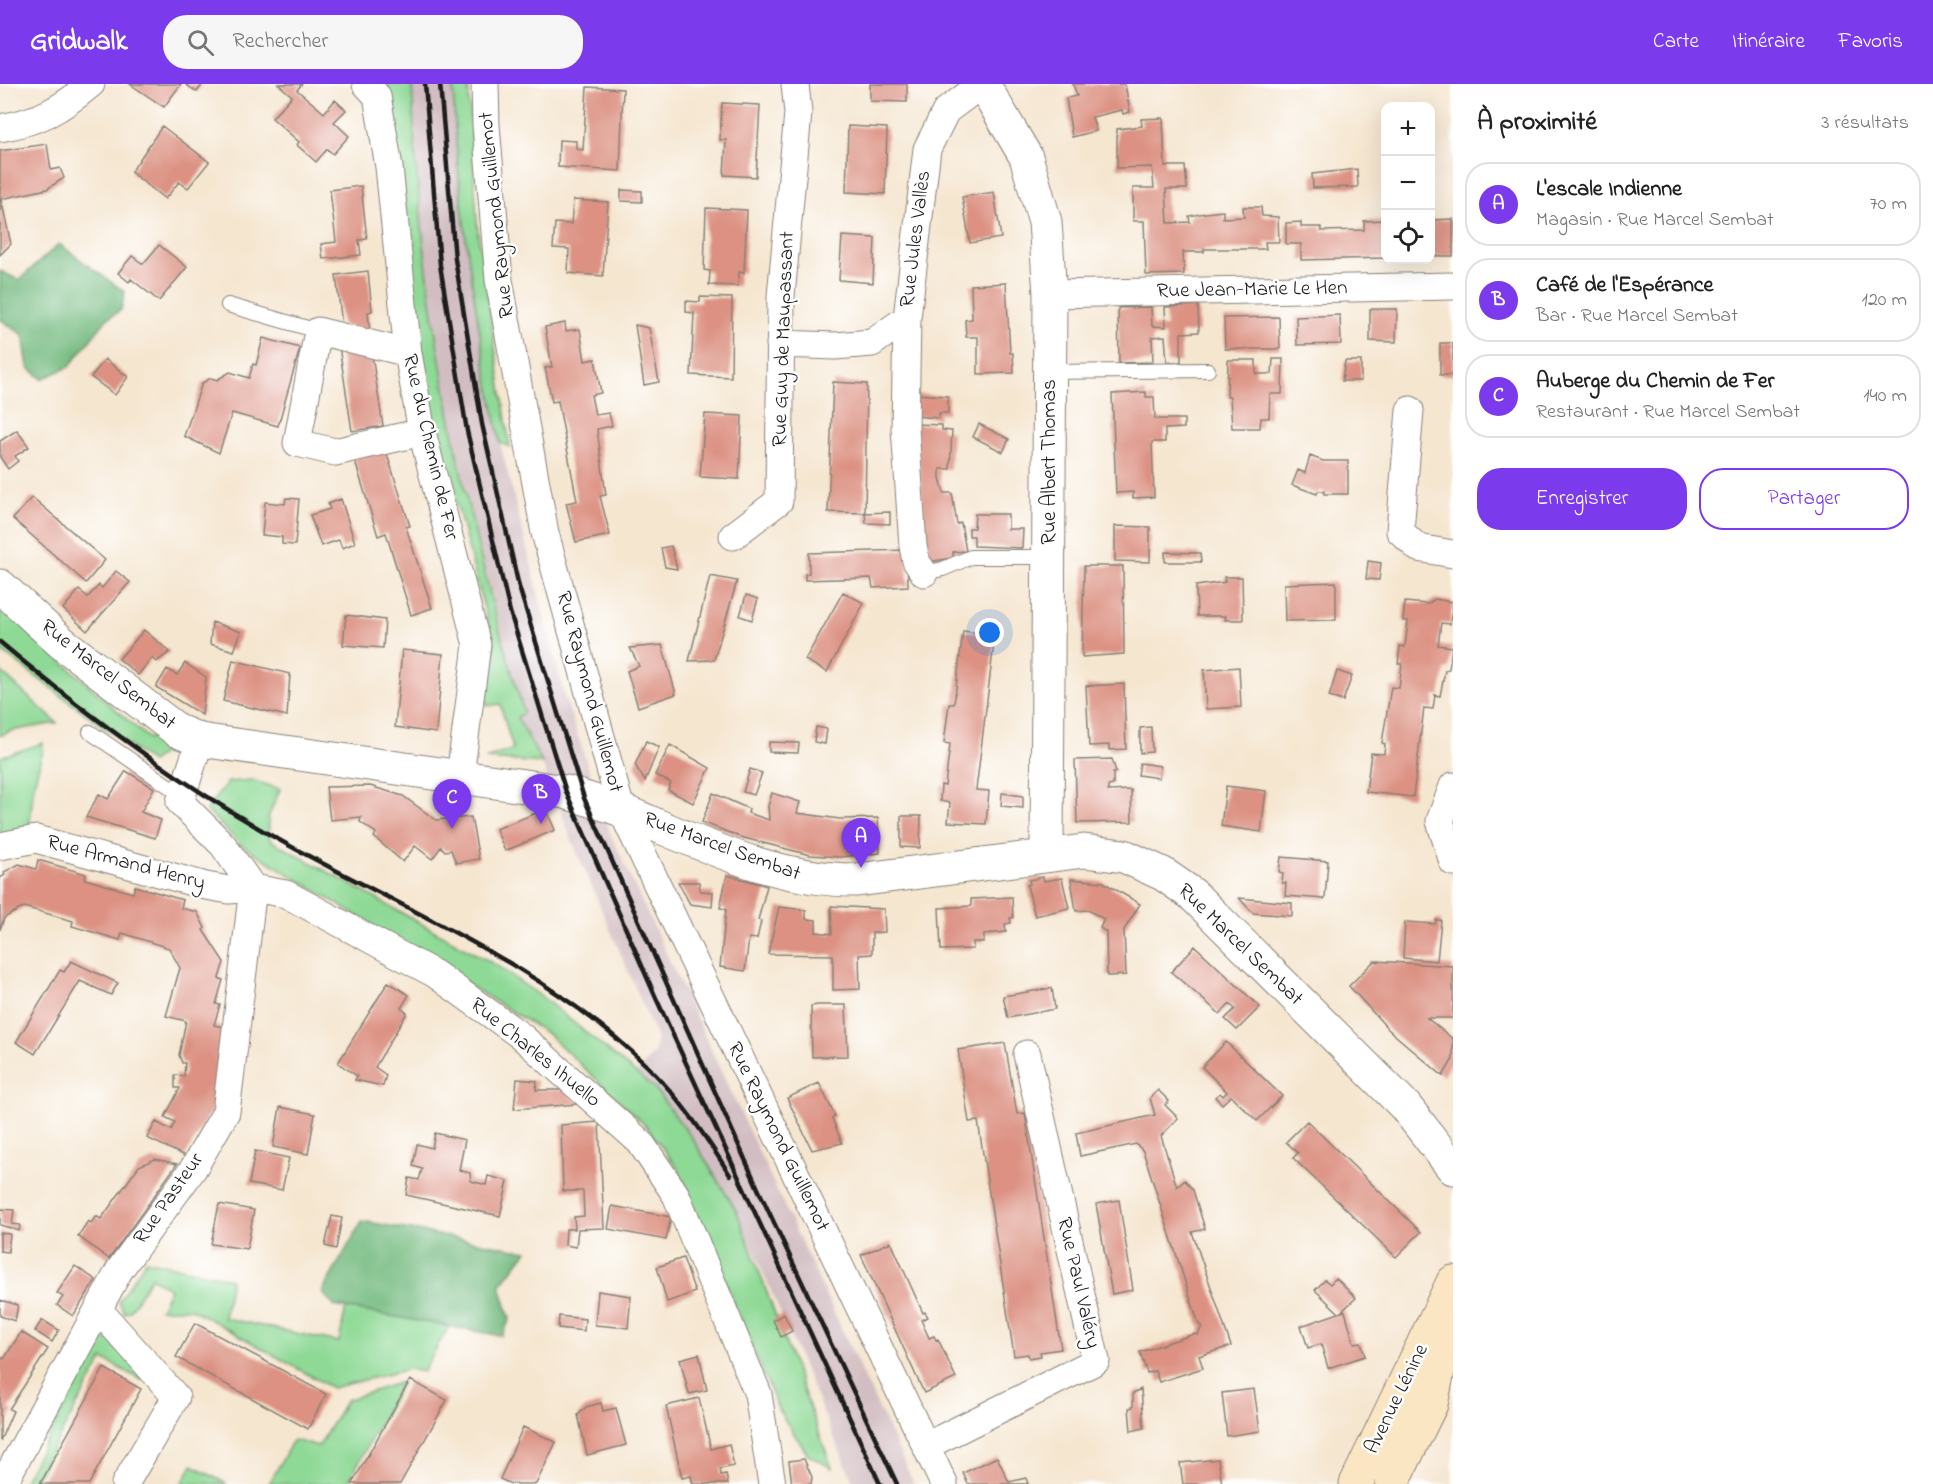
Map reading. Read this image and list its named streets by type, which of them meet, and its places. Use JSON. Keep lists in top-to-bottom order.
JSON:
{
  "streets": {
    "main road": ["Avenue Lénine"],
    "street": [
      "Rue Raymond Guillemot",
      "Rue Jules Vallès",
      "Rue Jean-Marie Le Hen",
      "Rue Guy de Maupassant",
      "Rue du Chemin de Fer",
      "Rue Albert Thomas",
      "Rue Marcel Sembat",
      "Rue Armand Henry",
      "Rue Charles Ihuello",
      "Rue Pasteur",
      "Rue Paul Valéry"
    ]
  },
  "crossings": [
    ["Rue Raymond Guillemot", "Rue Marcel Sembat"],
    ["Rue Raymond Guillemot", "Rue Paul Valéry"],
    ["Rue Jules Vallès", "Rue Guy de Maupassant"],
    ["Rue Jules Vallès", "Rue Albert Thomas"],
    ["Rue Jean-Marie Le Hen", "Rue Albert Thomas"],
    ["Rue du Chemin de Fer", "Rue Marcel Sembat"],
    ["Rue Albert Thomas", "Rue Marcel Sembat"],
    ["Rue Armand Henry", "Rue Charles Ihuello"],
    ["Rue Armand Henry", "Rue Pasteur"],
    ["Rue Charles Ihuello", "Rue Pasteur"]
  ],
  "page": {
    "header": "Gridwalk",
    "search": "Rechercher",
    "nav": ["Carte", "Itinéraire", "Favoris"],
    "heading": ["À proximité", "3 résultats"],
    "map_buttons": ["+", "−"],
    "list": [
      {
        "mark": "A",
        "name": "L'escale Indienne",
        "note": "Magasin · Rue Marcel Sembat",
        "value": "70 m"
      },
      {
        "mark": "B",
        "name": "Café de l'Espérance",
        "note": "Bar · Rue Marcel Sembat",
        "value": "120 m"
      },
      {
        "mark": "C",
        "name": "Auberge du Chemin de Fer",
        "note": "Restaurant · Rue Marcel Sembat",
        "value": "140 m"
      }
    ],
    "buttons": ["Enregistrer", "Partager"],
    "pins": ["B", "C", "A"]
  }
}
